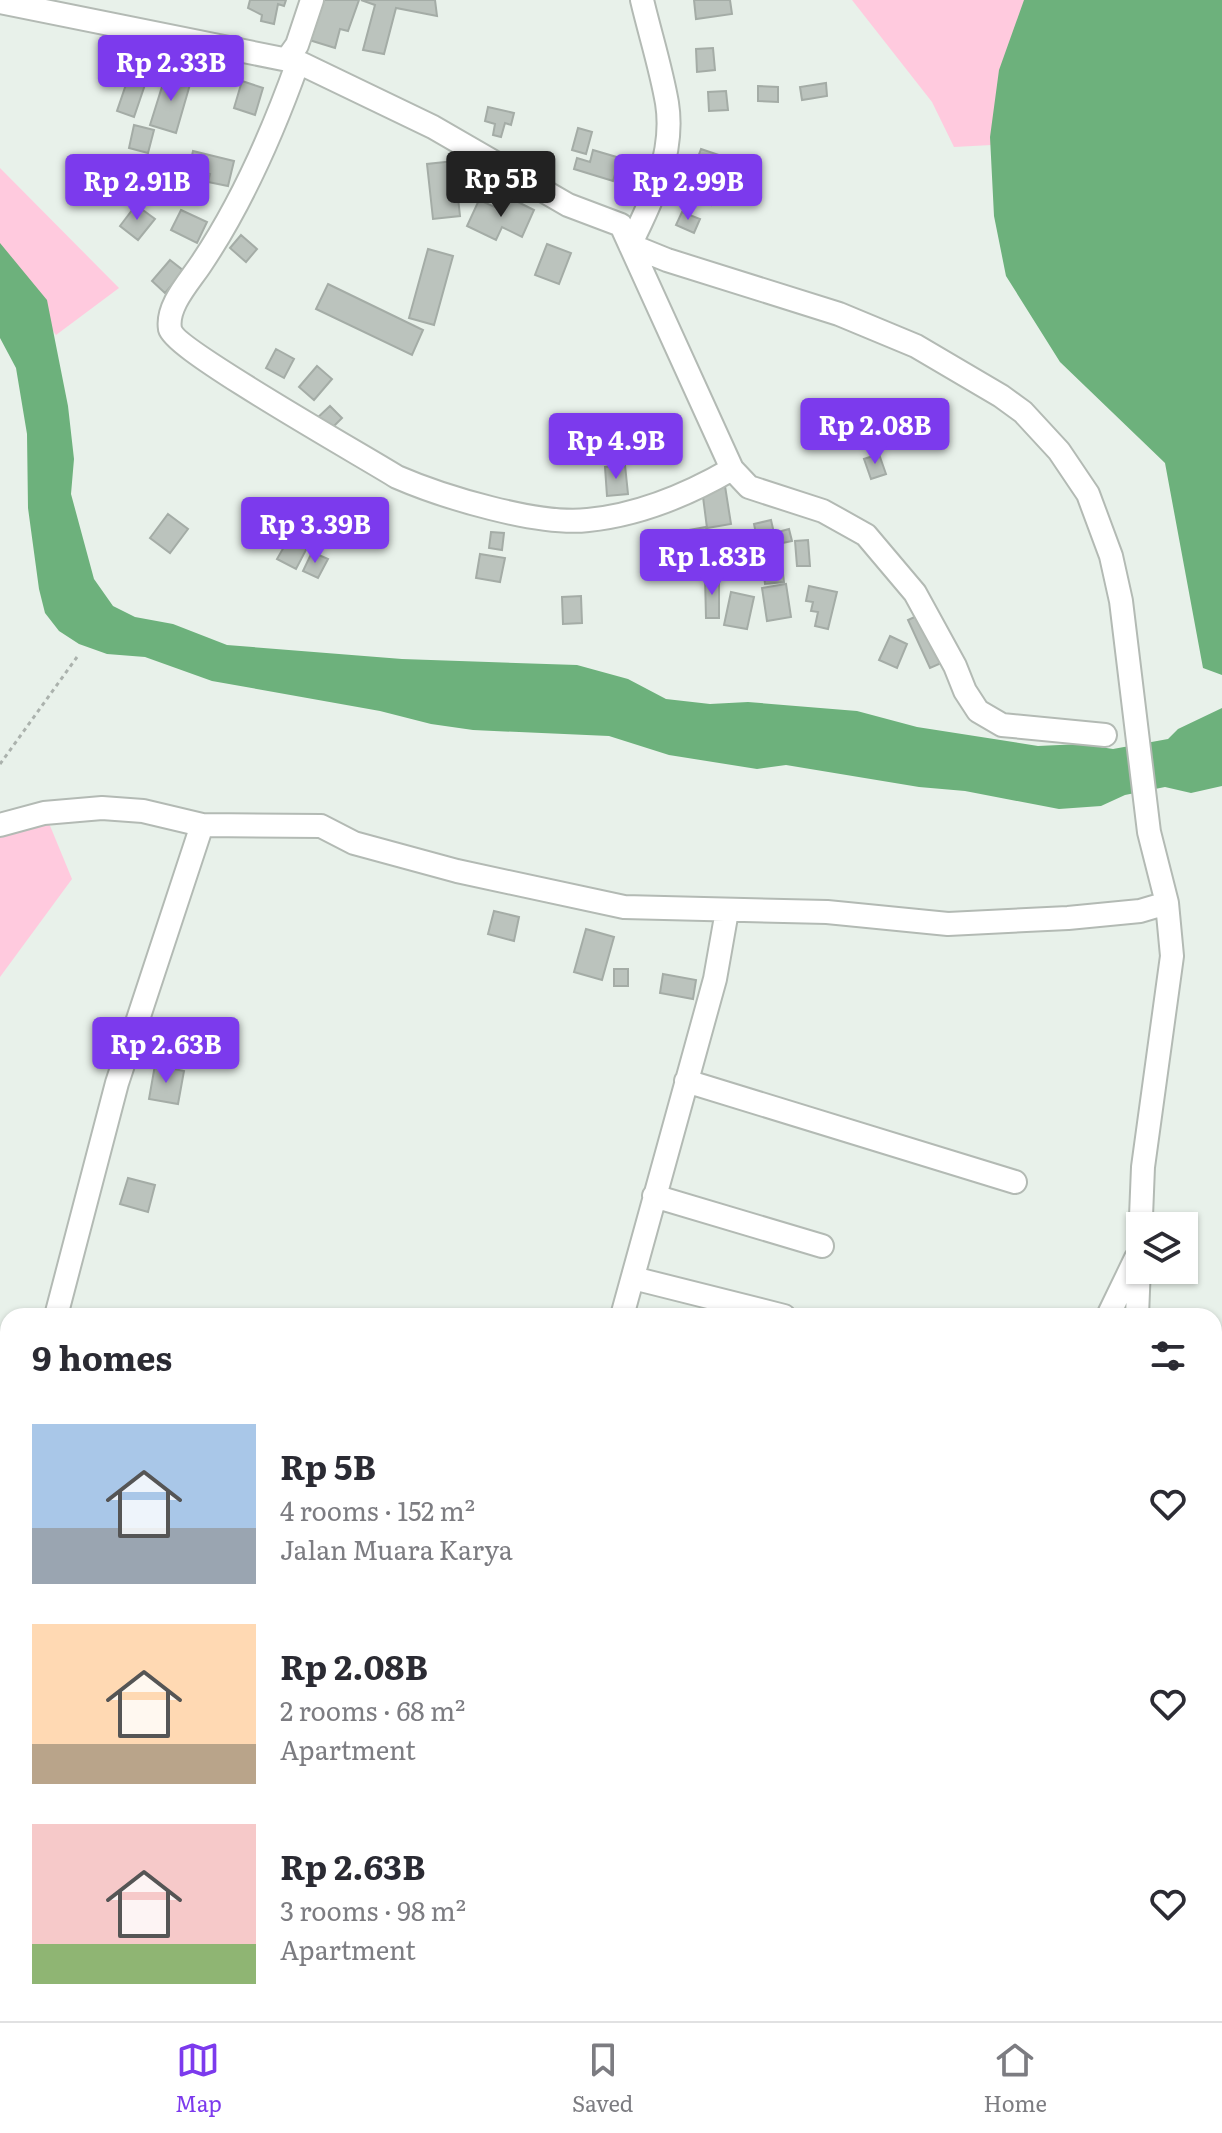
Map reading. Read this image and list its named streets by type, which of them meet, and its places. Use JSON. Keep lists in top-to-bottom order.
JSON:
{
  "page": {
    "price": [
      "Rp 2.33B",
      "Rp 5B",
      "Rp 2.91B",
      "Rp 2.99B",
      "Rp 2.08B",
      "Rp 4.9B",
      "Rp 3.39B",
      "Rp 1.83B",
      "Rp 2.63B"
    ],
    "heading": "9 homes",
    "list": [
      {
        "name": "Rp 5B",
        "note": "4 rooms · 152 m² · Jalan Muara Karya"
      },
      {
        "name": "Rp 2.08B",
        "note": "2 rooms · 68 m² · Apartment"
      },
      {
        "name": "Rp 2.63B",
        "note": "3 rooms · 98 m² · Apartment"
      }
    ],
    "tabs": ["Map", "Saved", "Home"]
  }
}
